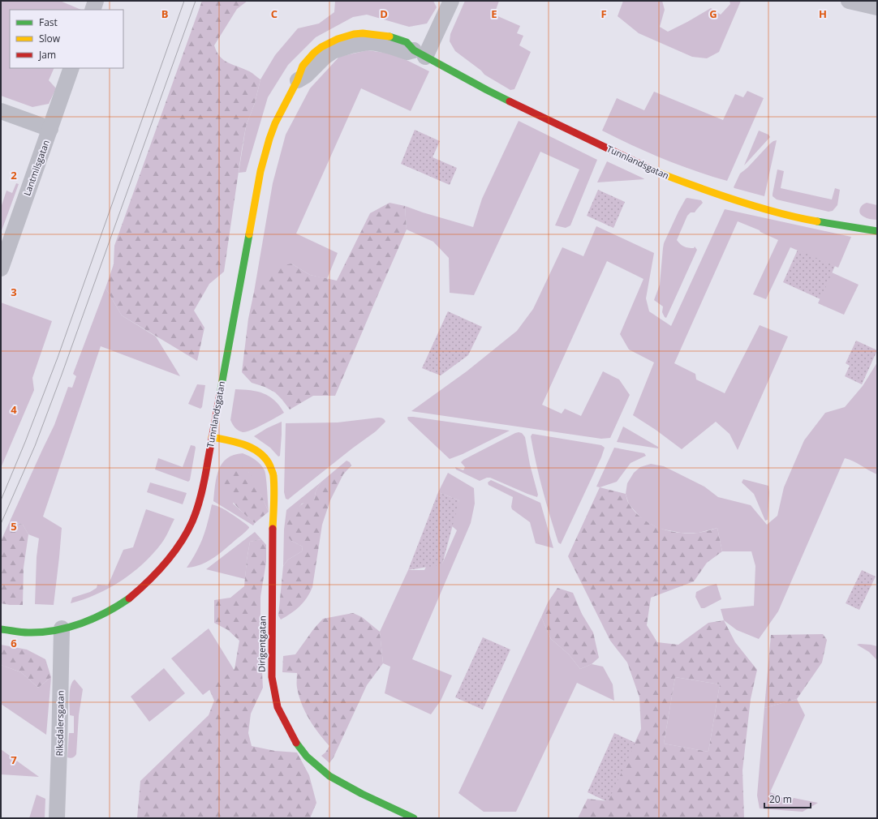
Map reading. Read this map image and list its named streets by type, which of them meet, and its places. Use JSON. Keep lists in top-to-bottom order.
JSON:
{
  "streets": {
    "street": [
      "Tunnlandsgatan",
      "Lantmilsgatan",
      "Dirigentgatan",
      "Riksdalersgatan"
    ]
  },
  "crossings": [
    ["Tunnlandsgatan", "Dirigentgatan"],
    ["Tunnlandsgatan", "Riksdalersgatan"]
  ],
  "legend": ["Fast", "Slow", "Jam"],
  "scale_bar": "20 m",
  "grid": {
    "columns": [
      "B",
      "C",
      "D",
      "E",
      "F",
      "G",
      "H"
    ],
    "rows": [
      "2",
      "3",
      "4",
      "5",
      "6",
      "7"
    ]
  }
}
